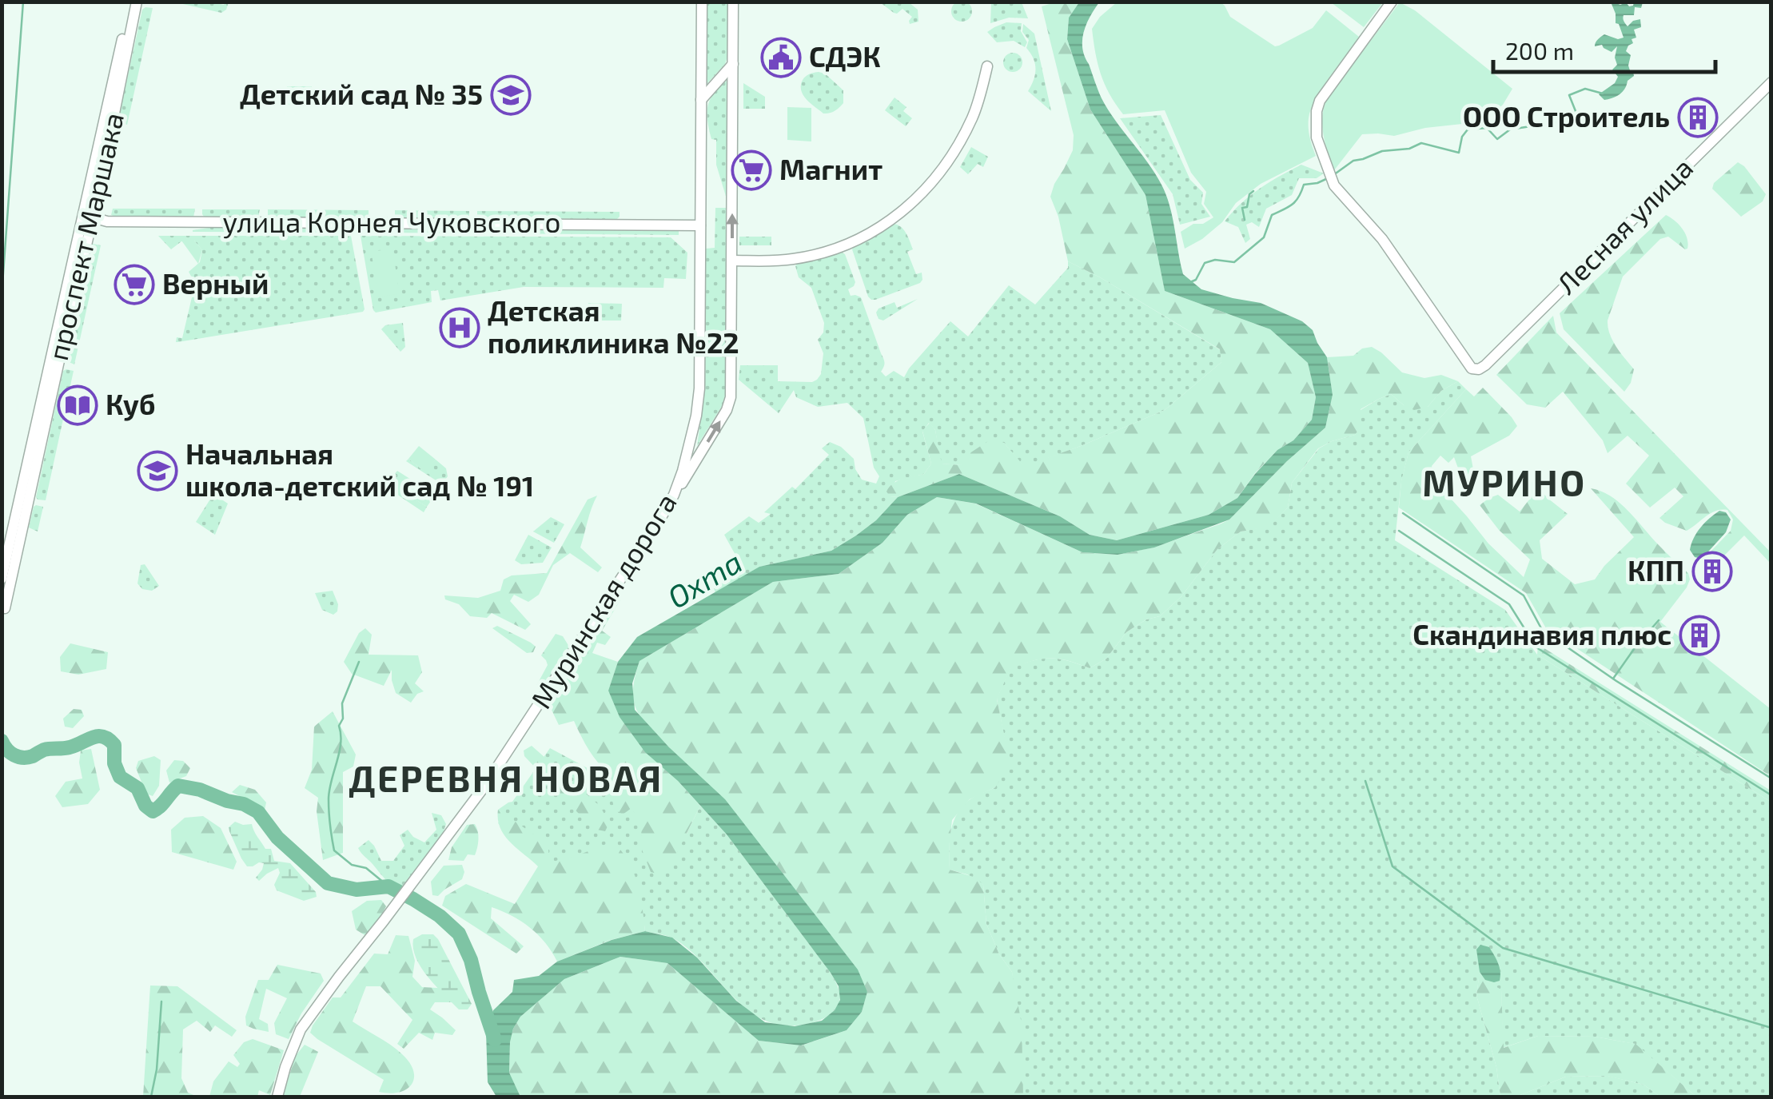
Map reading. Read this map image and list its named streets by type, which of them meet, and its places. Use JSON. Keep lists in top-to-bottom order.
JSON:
{
  "streets": {
    "street": [
      "улица Корнея Чуковского",
      "Лесная улица",
      "проспект Маршака",
      "Муринская дорога"
    ]
  },
  "crossings": [
    ["улица Корнея Чуковского", "проспект Маршака"],
    ["улица Корнея Чуковского", "Муринская дорога"]
  ],
  "districts": ["МУРИНО", "ДЕРЕВНЯ НОВАЯ"],
  "water": ["Охта"],
  "places": {
    "public building": ["СДЭК"],
    "school or university": ["Детский сад № 35", "Начальная школа-детский сад № 191"],
    "building": ["ООО Строитель", "КПП", "Скандинавия плюс"],
    "supermarket": ["Магнит", "Верный"],
    "hospital": ["Детская поликлиника №22"],
    "library": ["Куб"]
  },
  "scale_bar": "200 m"
}
